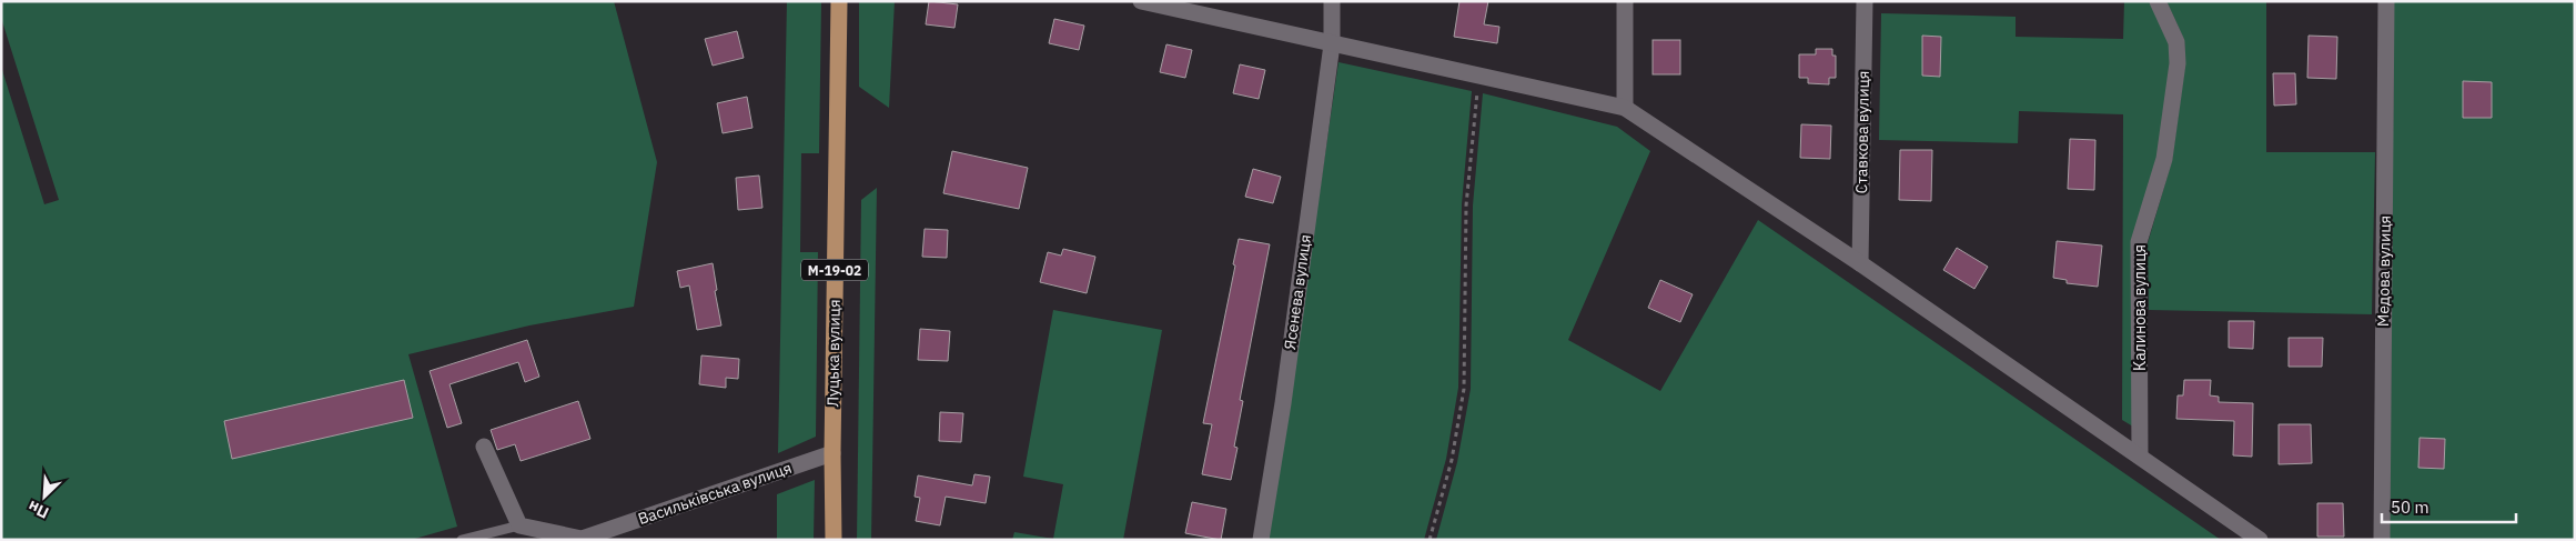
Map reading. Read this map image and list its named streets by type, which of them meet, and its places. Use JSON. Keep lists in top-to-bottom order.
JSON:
{
  "streets": {
    "main road": ["М-19-02", "Луцька вулиця"],
    "street": [
      "Ставкова вулиця",
      "Медова вулиця",
      "Ясенева вулиця",
      "Калинова вулиця",
      "Васильківська вулиця"
    ]
  },
  "crossings": [
    ["Луцька вулиця", "Васильківська вулиця"]
  ],
  "scale_bar": "50 m",
  "north": "bottom left"
}
